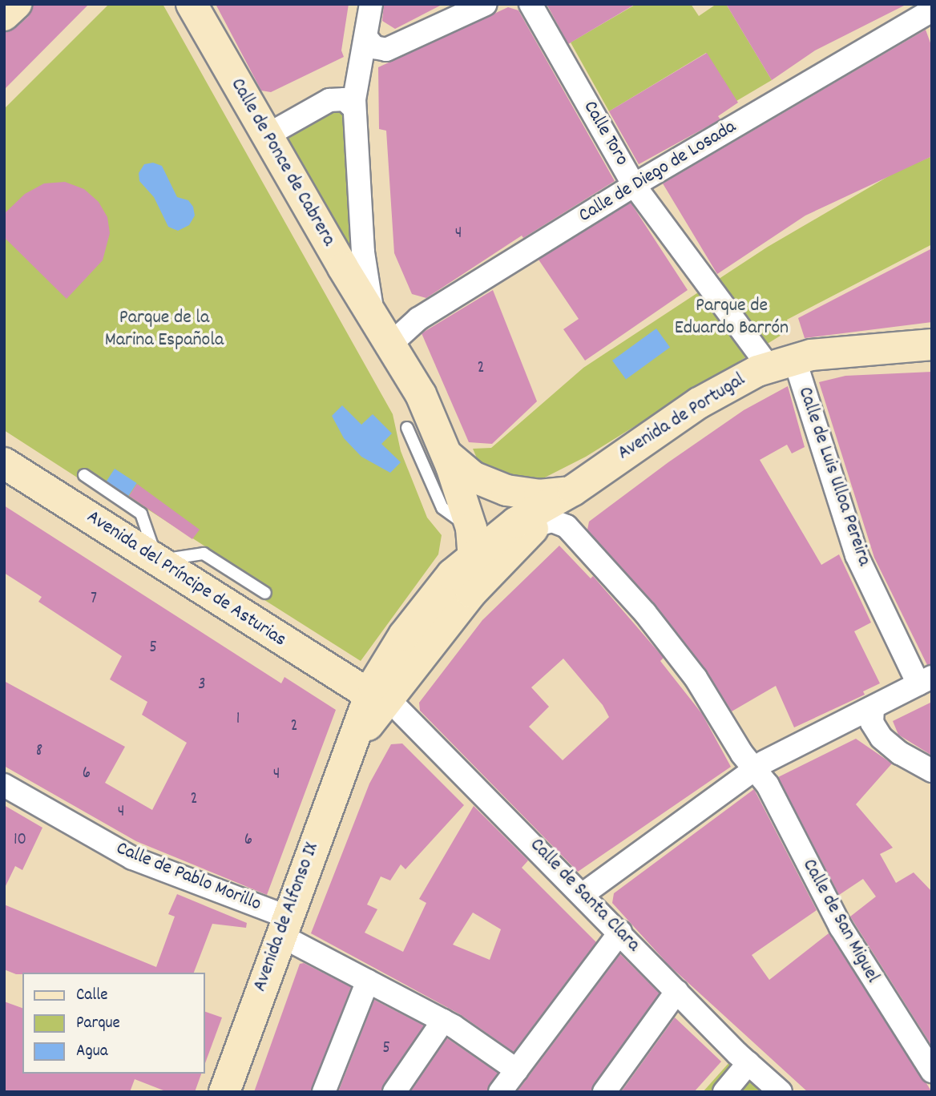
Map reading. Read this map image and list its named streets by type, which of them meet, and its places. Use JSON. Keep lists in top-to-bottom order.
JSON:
{
  "streets": {
    "main road": [
      "Calle de Ponce de Cabrera",
      "Avenida de Portugal",
      "Avenida del Príncipe de Asturias",
      "Avenida de Alfonso IX"
    ],
    "street": [
      "Calle Toro",
      "Calle de Diego de Losada",
      "Calle de Luis Ulloa Pereira",
      "Calle de Pablo Morillo",
      "Calle de Santa Clara",
      "Calle de San Miguel"
    ]
  },
  "crossings": [
    ["Calle Toro", "Calle de Diego de Losada"],
    ["Calle Toro", "Avenida de Portugal"],
    ["Calle Toro", "Calle de Luis Ulloa Pereira"],
    ["Calle de Ponce de Cabrera", "Calle de Diego de Losada"],
    ["Calle de Ponce de Cabrera", "Avenida de Portugal"],
    ["Avenida de Portugal", "Calle de Luis Ulloa Pereira"],
    ["Avenida de Portugal", "Avenida del Príncipe de Asturias"],
    ["Avenida de Portugal", "Calle de Santa Clara"],
    ["Avenida de Portugal", "Avenida de Alfonso IX"],
    ["Avenida de Portugal", "Calle de San Miguel"],
    ["Avenida del Príncipe de Asturias", "Calle de Santa Clara"],
    ["Avenida del Príncipe de Asturias", "Avenida de Alfonso IX"],
    ["Calle de Pablo Morillo", "Avenida de Alfonso IX"],
    ["Calle de Santa Clara", "Avenida de Alfonso IX"]
  ],
  "parks": ["Parque de Eduardo Barrón", "Parque de la Marina Española"],
  "house_numbers": [
    "4",
    "2",
    "7",
    "5",
    "3",
    "1",
    "2",
    "8",
    "6",
    "4",
    "2",
    "4",
    "10",
    "6",
    "5"
  ],
  "legend": ["Calle", "Parque", "Agua"]
}
